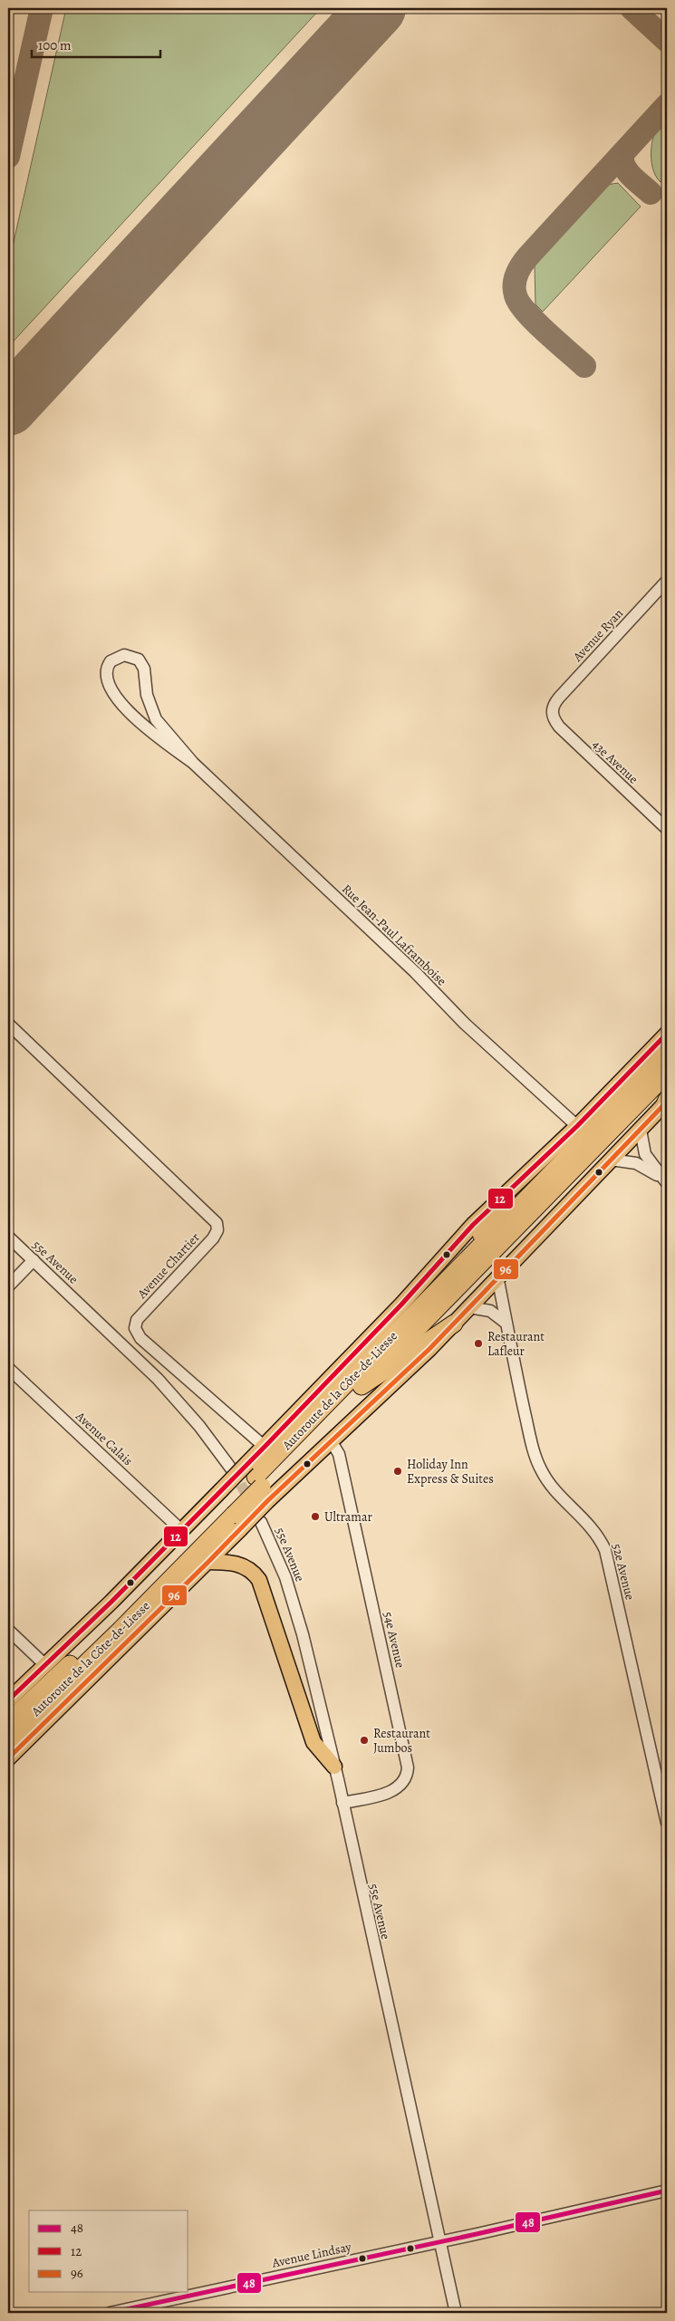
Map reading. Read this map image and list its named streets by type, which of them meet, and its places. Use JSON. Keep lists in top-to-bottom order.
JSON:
{
  "streets": {
    "highway": ["Autoroute de la Côte-de-Liesse"],
    "street": [
      "Avenue Ryan",
      "43e Avenue",
      "Rue Jean-Paul Laframboise",
      "55e Avenue",
      "Avenue Chartier",
      "Avenue Calais",
      "52e Avenue",
      "54e Avenue",
      "Avenue Lindsay"
    ]
  },
  "crossings": [
    ["Avenue Ryan", "43e Avenue"],
    ["55e Avenue", "54e Avenue"],
    ["55e Avenue", "Avenue Lindsay"]
  ],
  "places": [
    "Restaurant Lafleur",
    "Holiday Inn Express & Suites",
    "Ultramar",
    "Restaurant Jumbos"
  ],
  "lines": ["transit line 12", "transit line 96", "transit line 48"],
  "legend": ["48", "12", "96"],
  "scale_bar": "100 m"
}
